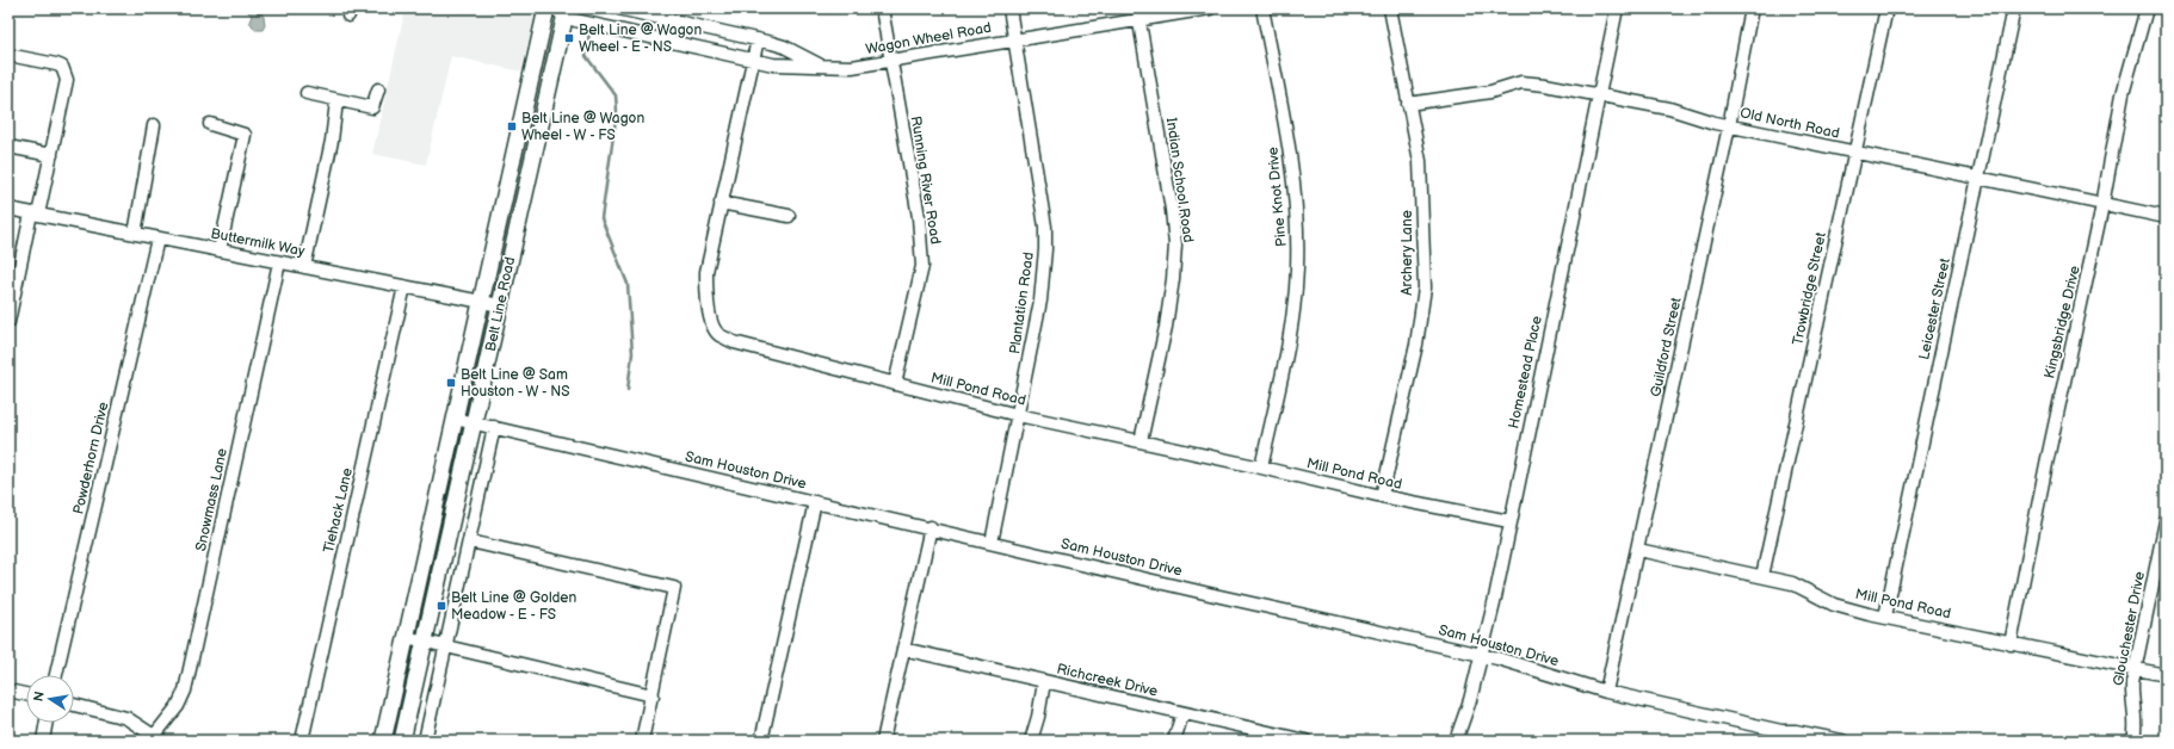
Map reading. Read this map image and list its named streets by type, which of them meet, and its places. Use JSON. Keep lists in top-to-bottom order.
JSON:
{
  "streets": {
    "main road": ["Belt Line Road"],
    "street": [
      "Wagon Wheel Road",
      "Old North Road",
      "Running River Road",
      "Indian School Road",
      "Pine Knot Drive",
      "Buttermilk Way",
      "Archery Lane",
      "Trowbridge Street",
      "Plantation Road",
      "Leicester Street",
      "Kingsbridge Drive",
      "Guildford Street",
      "Homestead Place",
      "Mill Pond Road",
      "Powderhorn Drive",
      "Sam Houston Drive",
      "Snowmass Lane",
      "Tiehack Lane",
      "Glouchester Drive",
      "Richcreek Drive"
    ]
  },
  "crossings": [
    ["Wagon Wheel Road", "Running River Road"],
    ["Wagon Wheel Road", "Indian School Road"],
    ["Wagon Wheel Road", "Plantation Road"],
    ["Wagon Wheel Road", "Belt Line Road"],
    ["Wagon Wheel Road", "Mill Pond Road"],
    ["Old North Road", "Archery Lane"],
    ["Old North Road", "Trowbridge Street"],
    ["Old North Road", "Leicester Street"],
    ["Old North Road", "Kingsbridge Drive"],
    ["Old North Road", "Guildford Street"],
    ["Old North Road", "Homestead Place"],
    ["Running River Road", "Mill Pond Road"],
    ["Indian School Road", "Mill Pond Road"],
    ["Pine Knot Drive", "Mill Pond Road"],
    ["Buttermilk Way", "Belt Line Road"],
    ["Buttermilk Way", "Powderhorn Drive"],
    ["Buttermilk Way", "Snowmass Lane"],
    ["Buttermilk Way", "Tiehack Lane"],
    ["Archery Lane", "Mill Pond Road"],
    ["Trowbridge Street", "Mill Pond Road"],
    ["Plantation Road", "Mill Pond Road"],
    ["Plantation Road", "Sam Houston Drive"],
    ["Belt Line Road", "Sam Houston Drive"],
    ["Leicester Street", "Mill Pond Road"],
    ["Kingsbridge Drive", "Mill Pond Road"],
    ["Guildford Street", "Mill Pond Road"],
    ["Guildford Street", "Sam Houston Drive"],
    ["Homestead Place", "Mill Pond Road"],
    ["Homestead Place", "Sam Houston Drive"],
    ["Mill Pond Road", "Glouchester Drive"]
  ],
  "places": {
    "transit": [
      "Belt Line @ Wagon Wheel - E - NS",
      "Belt Line @ Wagon Wheel - W - FS",
      "Belt Line @ Sam Houston - W - NS",
      "Belt Line @ Golden Meadow - E - FS"
    ]
  },
  "north": "left"
}
